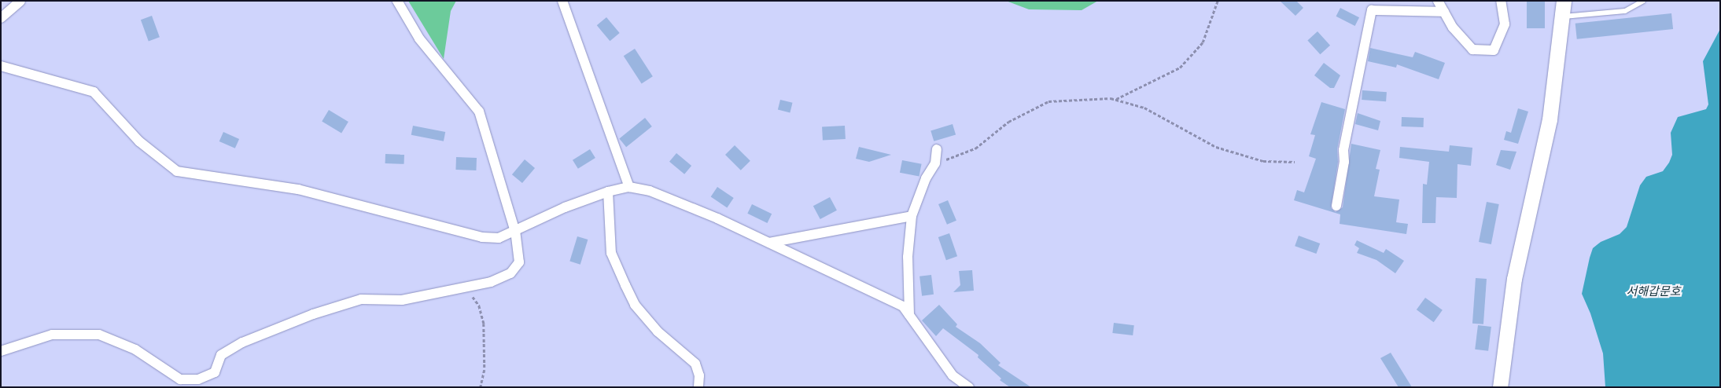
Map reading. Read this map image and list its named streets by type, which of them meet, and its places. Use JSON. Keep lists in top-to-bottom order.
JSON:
{
  "water": ["서해갑문호"]
}
